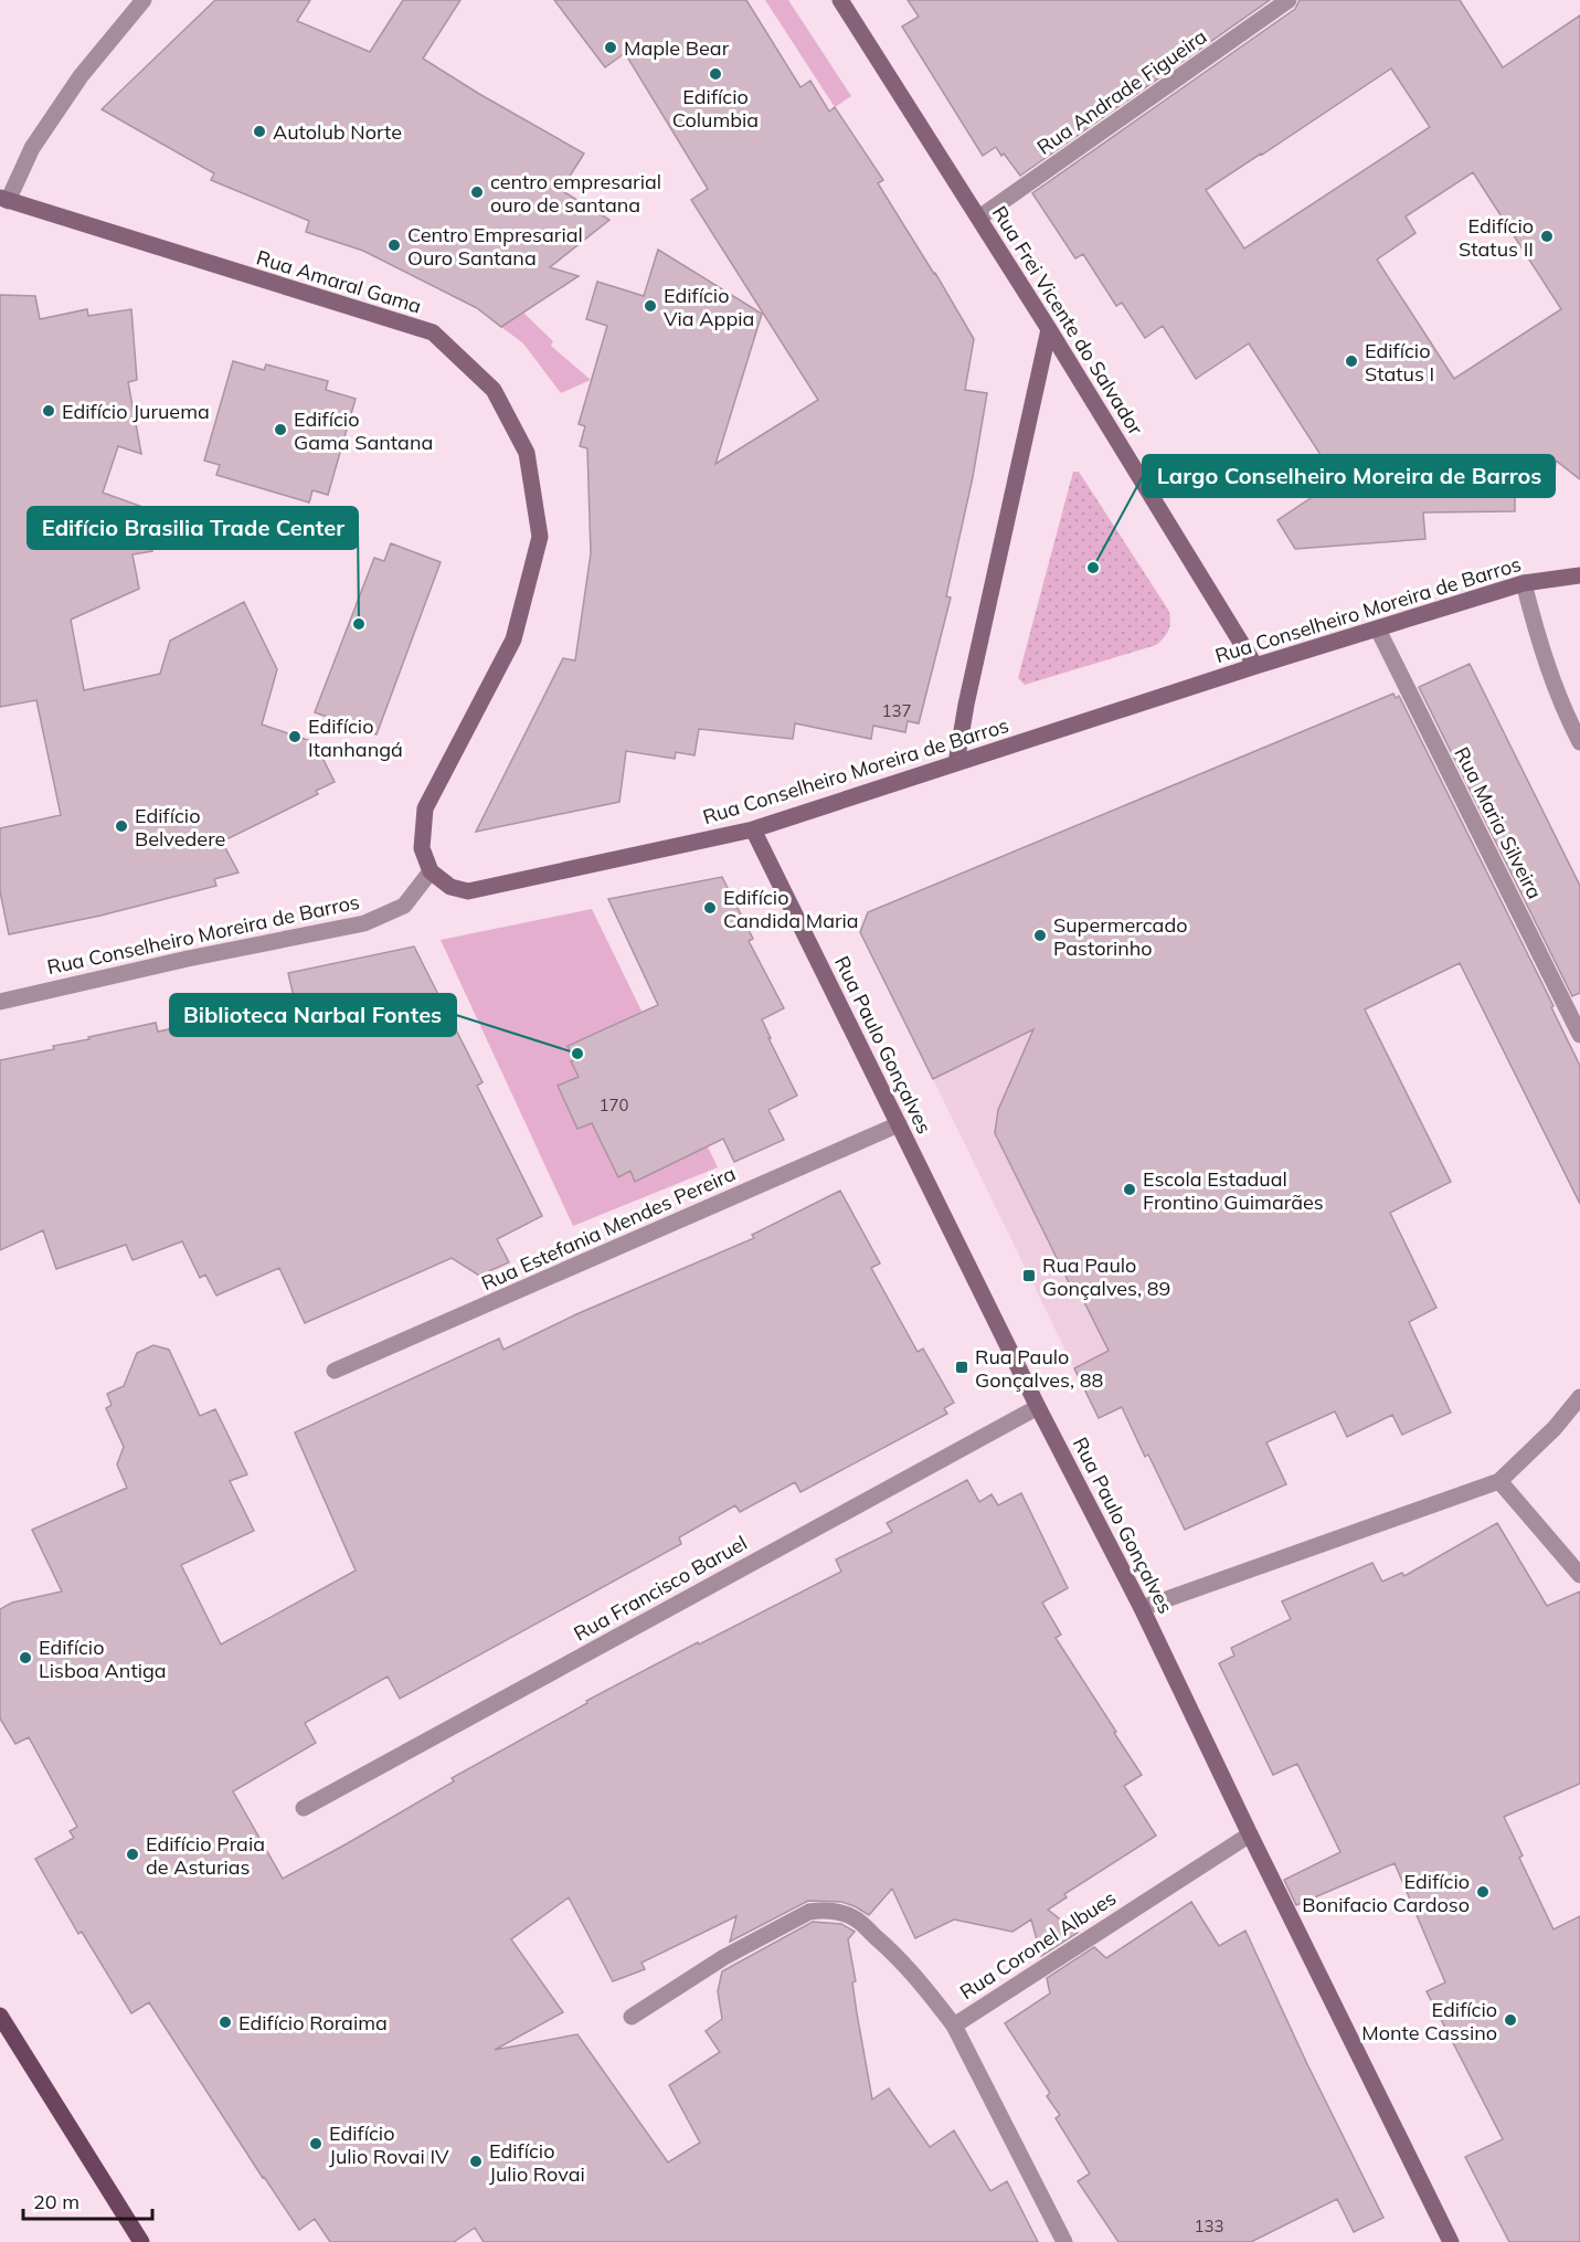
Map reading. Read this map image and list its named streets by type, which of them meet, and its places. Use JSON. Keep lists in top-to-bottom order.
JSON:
{
  "streets": {
    "main road": [
      "Rua Amaral Gama",
      "Rua Frei Vicente do Salvador",
      "Rua Conselheiro Moreira de Barros",
      "Rua Paulo Gonçalves"
    ],
    "street": [
      "Rua Andrade Figueira",
      "Rua Maria Silveira",
      "Rua Estefania Mendes Pereira",
      "Rua Francisco Baruel",
      "Rua Coronel Albues"
    ]
  },
  "crossings": [
    ["Rua Andrade Figueira", "Rua Frei Vicente do Salvador"],
    ["Rua Amaral Gama", "Rua Conselheiro Moreira de Barros"],
    ["Rua Frei Vicente do Salvador", "Rua Conselheiro Moreira de Barros"],
    ["Rua Conselheiro Moreira de Barros", "Rua Maria Silveira"],
    ["Rua Conselheiro Moreira de Barros", "Rua Paulo Gonçalves"],
    ["Rua Paulo Gonçalves", "Rua Estefania Mendes Pereira"],
    ["Rua Paulo Gonçalves", "Rua Francisco Baruel"],
    ["Rua Paulo Gonçalves", "Rua Coronel Albues"]
  ],
  "places": {
    "other": [
      "Maple Bear",
      "Edifício Columbia",
      "Autolub Norte",
      "centro empresarial ouro de santana",
      "Edifício Status II",
      "Centro Empresarial Ouro Santana",
      "Edifício Via Appia",
      "Edifício Status I",
      "Edifício Juruema",
      "Edifício Gama Santana",
      "Largo Conselheiro Moreira de Barros",
      "Edifício Brasilia Trade Center",
      "Edifício Itanhangá",
      "Edifício Belvedere",
      "Edifício Candida Maria",
      "Supermercado Pastorinho",
      "Biblioteca Narbal Fontes",
      "Escola Estadual Frontino Guimarães",
      "Edifício Lisboa Antiga",
      "Edifício Praia de Asturias",
      "Edifício Bonifacio Cardoso",
      "Edifício Monte Cassino",
      "Edifício Roraima",
      "Edifício Julio Rovai IV",
      "Edifício Julio Rovai"
    ],
    "transit": ["Rua Paulo Gonçalves, 89", "Rua Paulo Gonçalves, 88"]
  },
  "house_numbers": ["137", "170", "133"],
  "scale_bar": "20 m"
}
